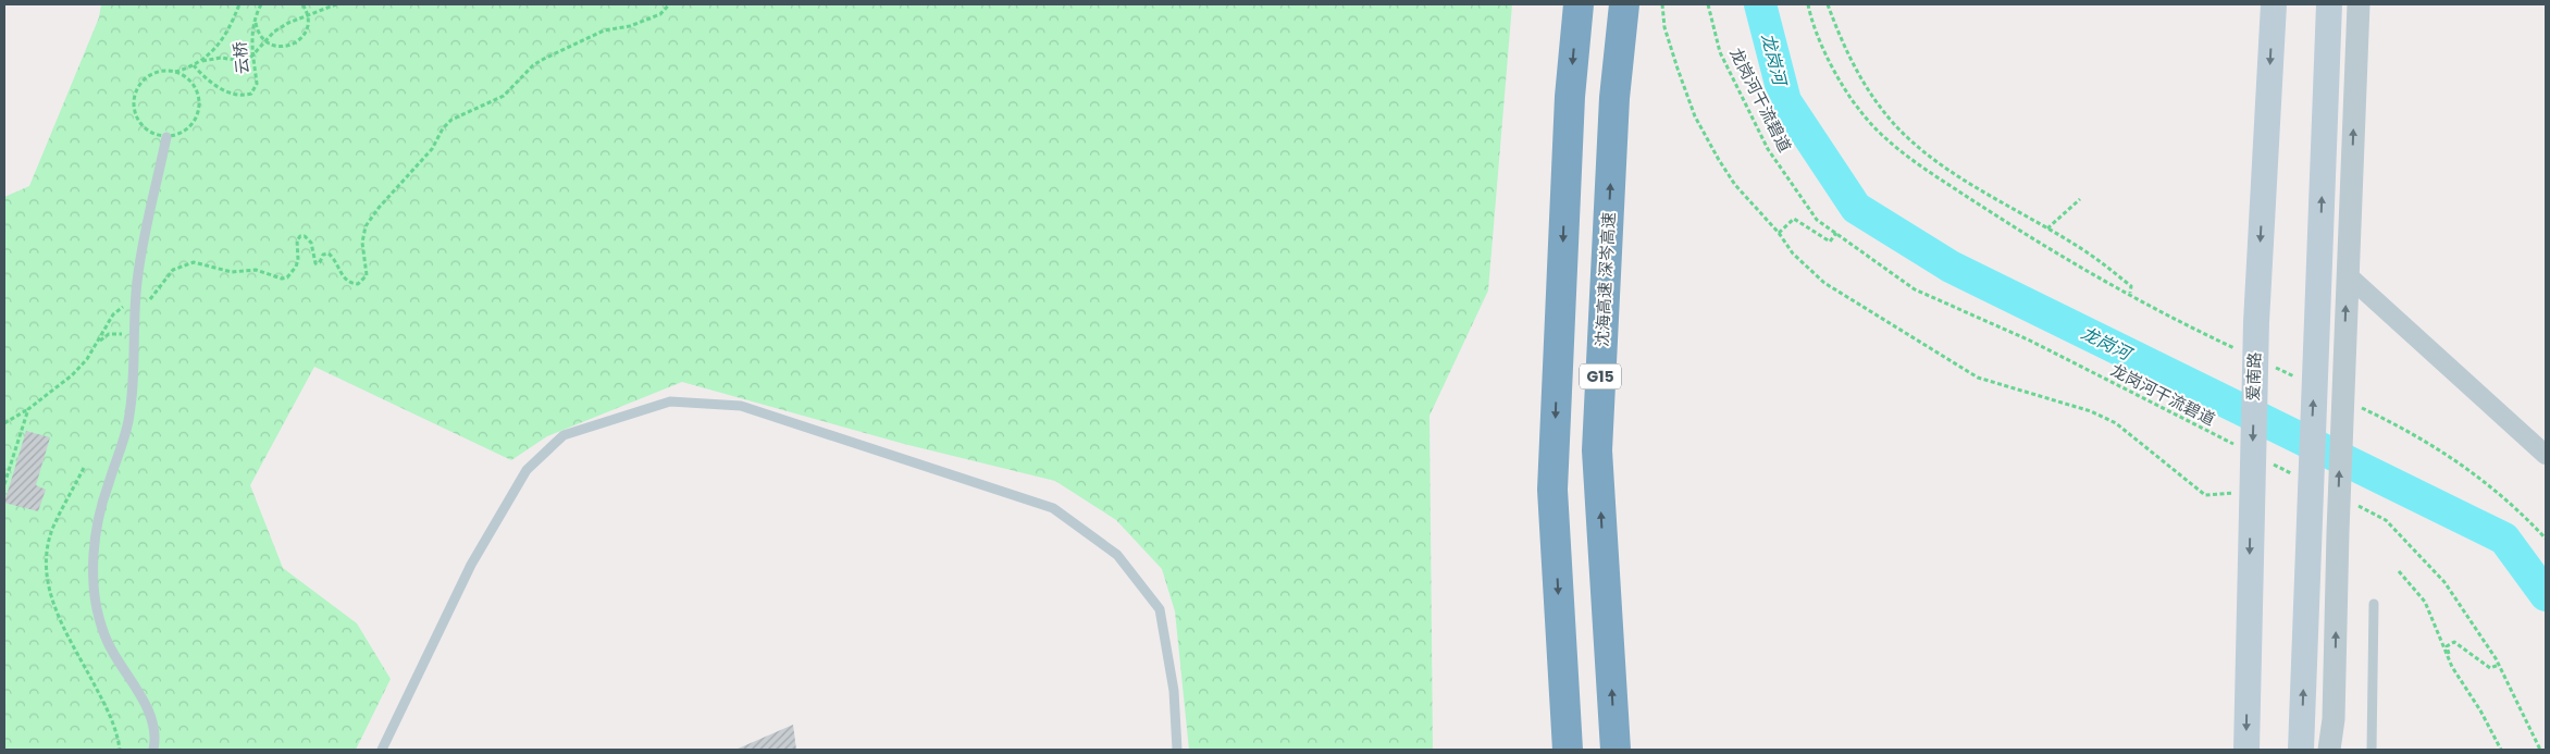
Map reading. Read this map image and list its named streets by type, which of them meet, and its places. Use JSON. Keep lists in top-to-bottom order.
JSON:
{
  "streets": {
    "highway": ["沈海高速 深岑高速", "G15"],
    "main road": ["爱南路"],
    "path": ["云桥", "龙岗河干流碧道"]
  },
  "water": ["龙岗河"]
}
